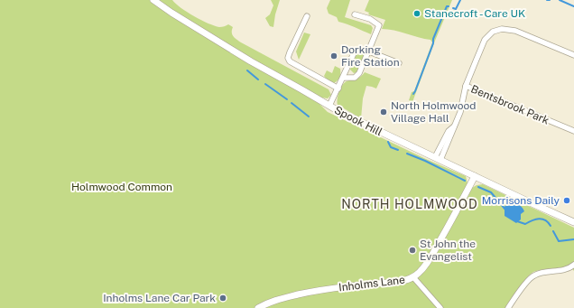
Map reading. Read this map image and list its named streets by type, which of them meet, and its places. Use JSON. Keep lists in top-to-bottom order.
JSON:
{
  "streets": {
    "street": ["Bentsbrook Park", "Spook Hill", "Inholms Lane"]
  },
  "crossings": [
    ["Bentsbrook Park", "Spook Hill"],
    ["Spook Hill", "Inholms Lane"]
  ],
  "districts": ["NORTH HOLMWOOD"],
  "parks": ["Holmwood Common"],
  "places": [
    "Stanecroft - Care UK",
    "Dorking Fire Station",
    "North Holmwood Village Hall",
    "Morrisons Daily",
    "St John the Evangelist",
    "Inholms Lane Car Park"
  ]
}
